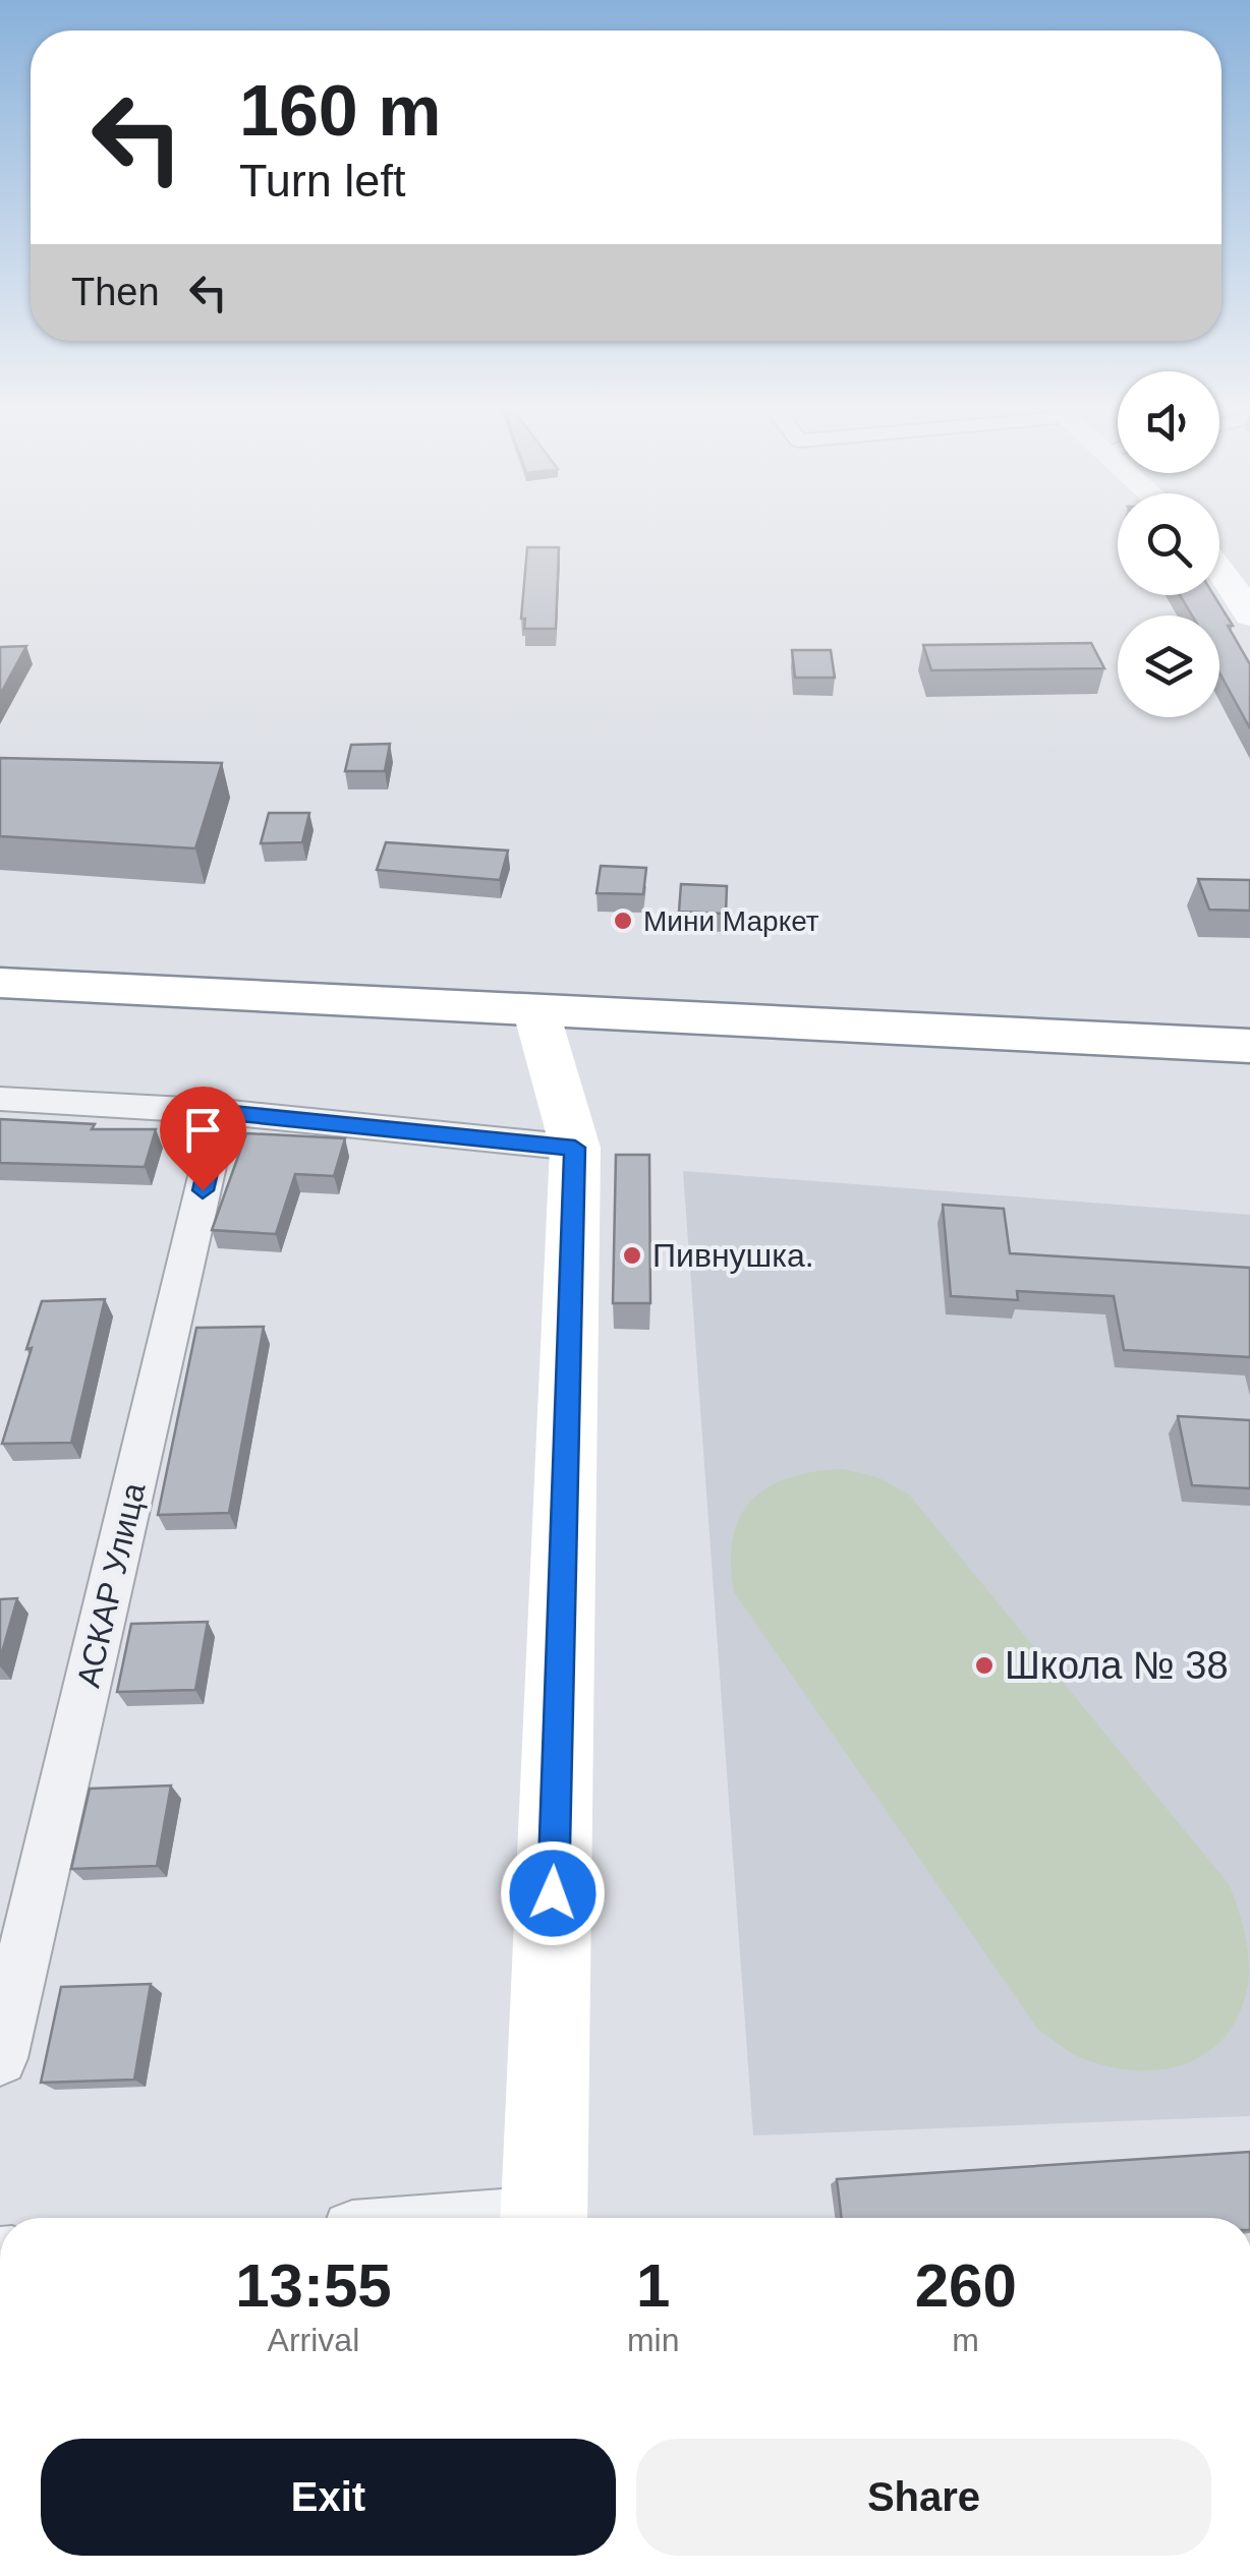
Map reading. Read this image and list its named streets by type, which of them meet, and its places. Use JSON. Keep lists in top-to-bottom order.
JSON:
{
  "streets": {
    "street": ["АСКАР Улица"]
  },
  "places": ["Мини Маркет", "Пивнушка.", "Школа № 38"],
  "page": {
    "turn": ["160 m", "Turn left"],
    "then": "Then",
    "eta": [
      "13:55",
      "Arrival",
      "1",
      "min",
      "260",
      "m"
    ],
    "buttons": ["Exit", "Share"]
  }
}
